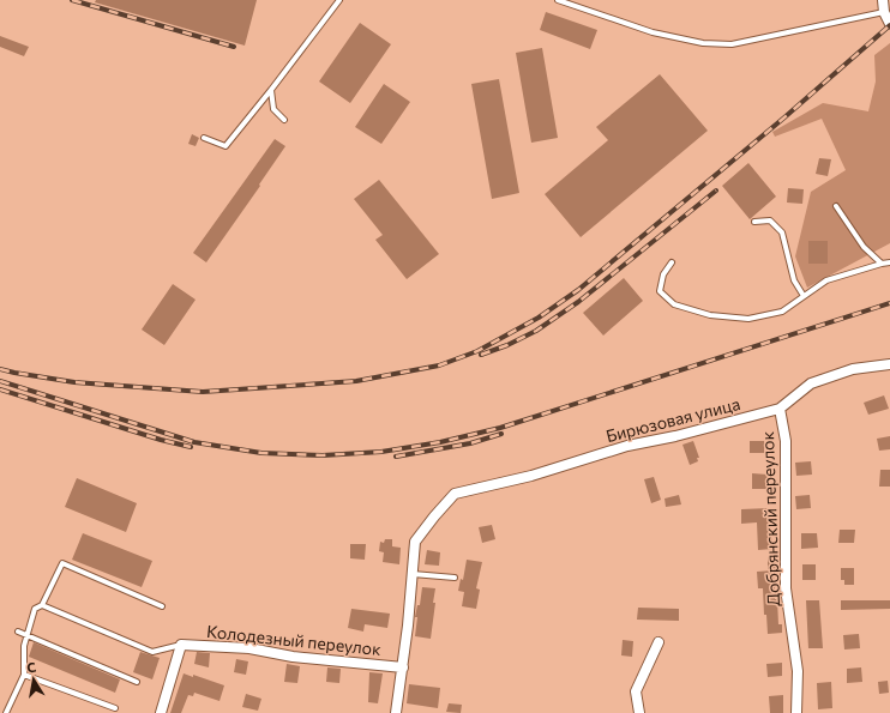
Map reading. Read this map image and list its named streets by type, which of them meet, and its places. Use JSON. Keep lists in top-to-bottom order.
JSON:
{
  "streets": {
    "street": ["Бирюзовая улица", "Добрянский переулок", "Колодезный переулок"]
  },
  "crossings": [
    ["Бирюзовая улица", "Добрянский переулок"]
  ],
  "north": "top"
}
